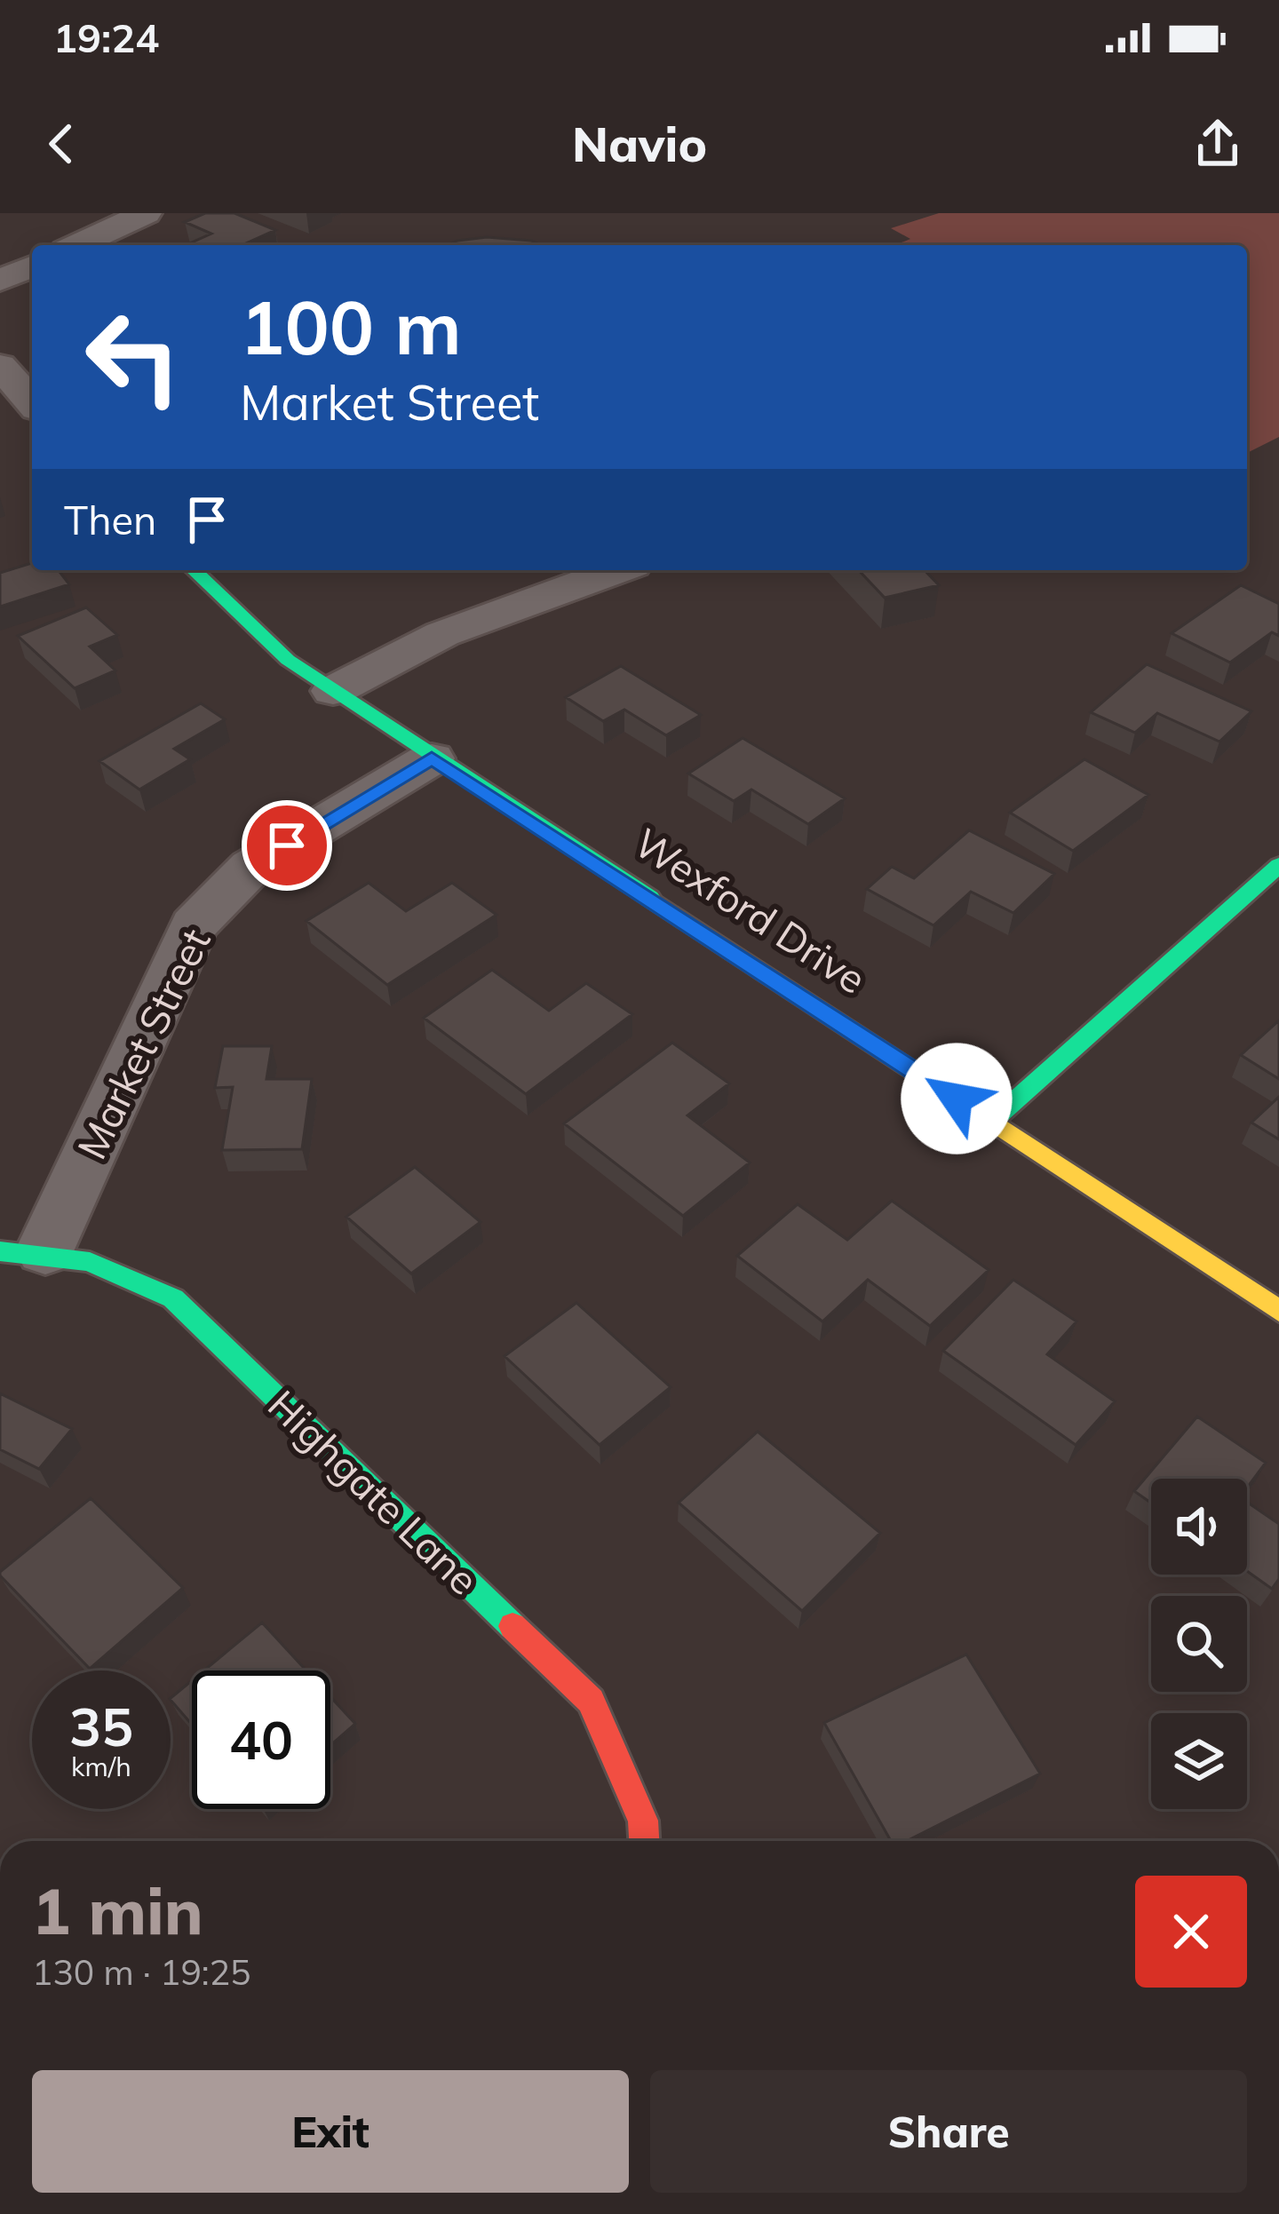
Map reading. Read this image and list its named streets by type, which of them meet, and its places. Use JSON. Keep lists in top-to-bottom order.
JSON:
{
  "streets": {
    "street": ["Wexford Drive", "Market Street", "Highgate Lane"]
  },
  "crossings": [
    ["Wexford Drive", "Market Street"],
    ["Market Street", "Highgate Lane"]
  ],
  "page": {
    "status": "19:24",
    "header": "Navio",
    "turn": ["100 m", "Market Street"],
    "then": "Then",
    "speed": "35 km/h",
    "limit": "40",
    "heading": ["1 min", "130 m · 19:25"],
    "buttons": ["Exit", "Share"]
  }
}
